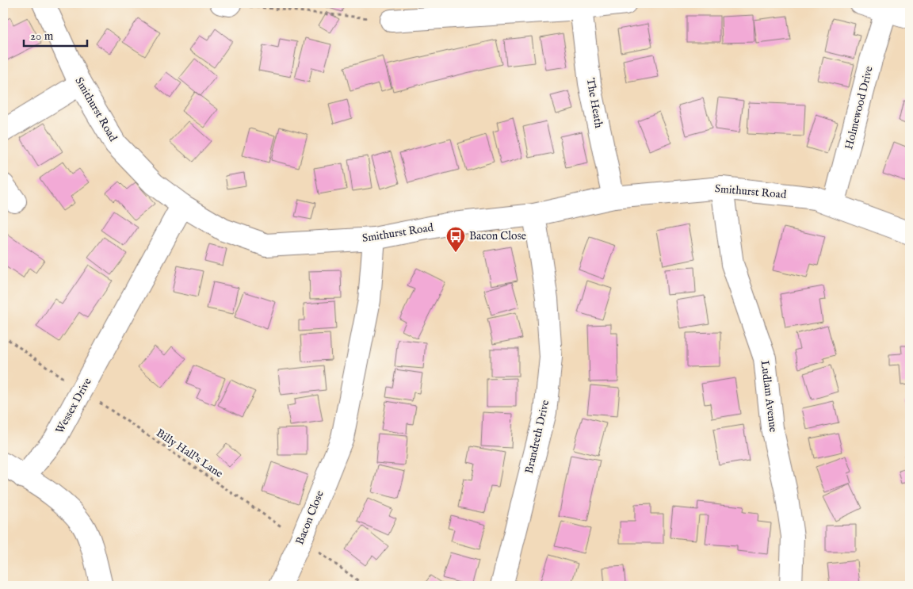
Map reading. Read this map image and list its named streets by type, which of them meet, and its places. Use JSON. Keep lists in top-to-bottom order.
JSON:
{
  "streets": {
    "street": [
      "The Heath",
      "Holmewood Drive",
      "Smithurst Road",
      "Ludlam Avenue",
      "Wessex Drive",
      "Brandreth Drive",
      "Bacon Close"
    ],
    "path": ["Billy Hall's Lane"]
  },
  "crossings": [
    ["The Heath", "Smithurst Road"],
    ["Holmewood Drive", "Smithurst Road"],
    ["Smithurst Road", "Ludlam Avenue"],
    ["Smithurst Road", "Wessex Drive"],
    ["Smithurst Road", "Brandreth Drive"],
    ["Smithurst Road", "Bacon Close"],
    ["Wessex Drive", "Billy Hall's Lane"],
    ["Billy Hall's Lane", "Bacon Close"]
  ],
  "places": {
    "bus stop": ["Bacon Close"]
  },
  "scale_bar": "20 m"
}
